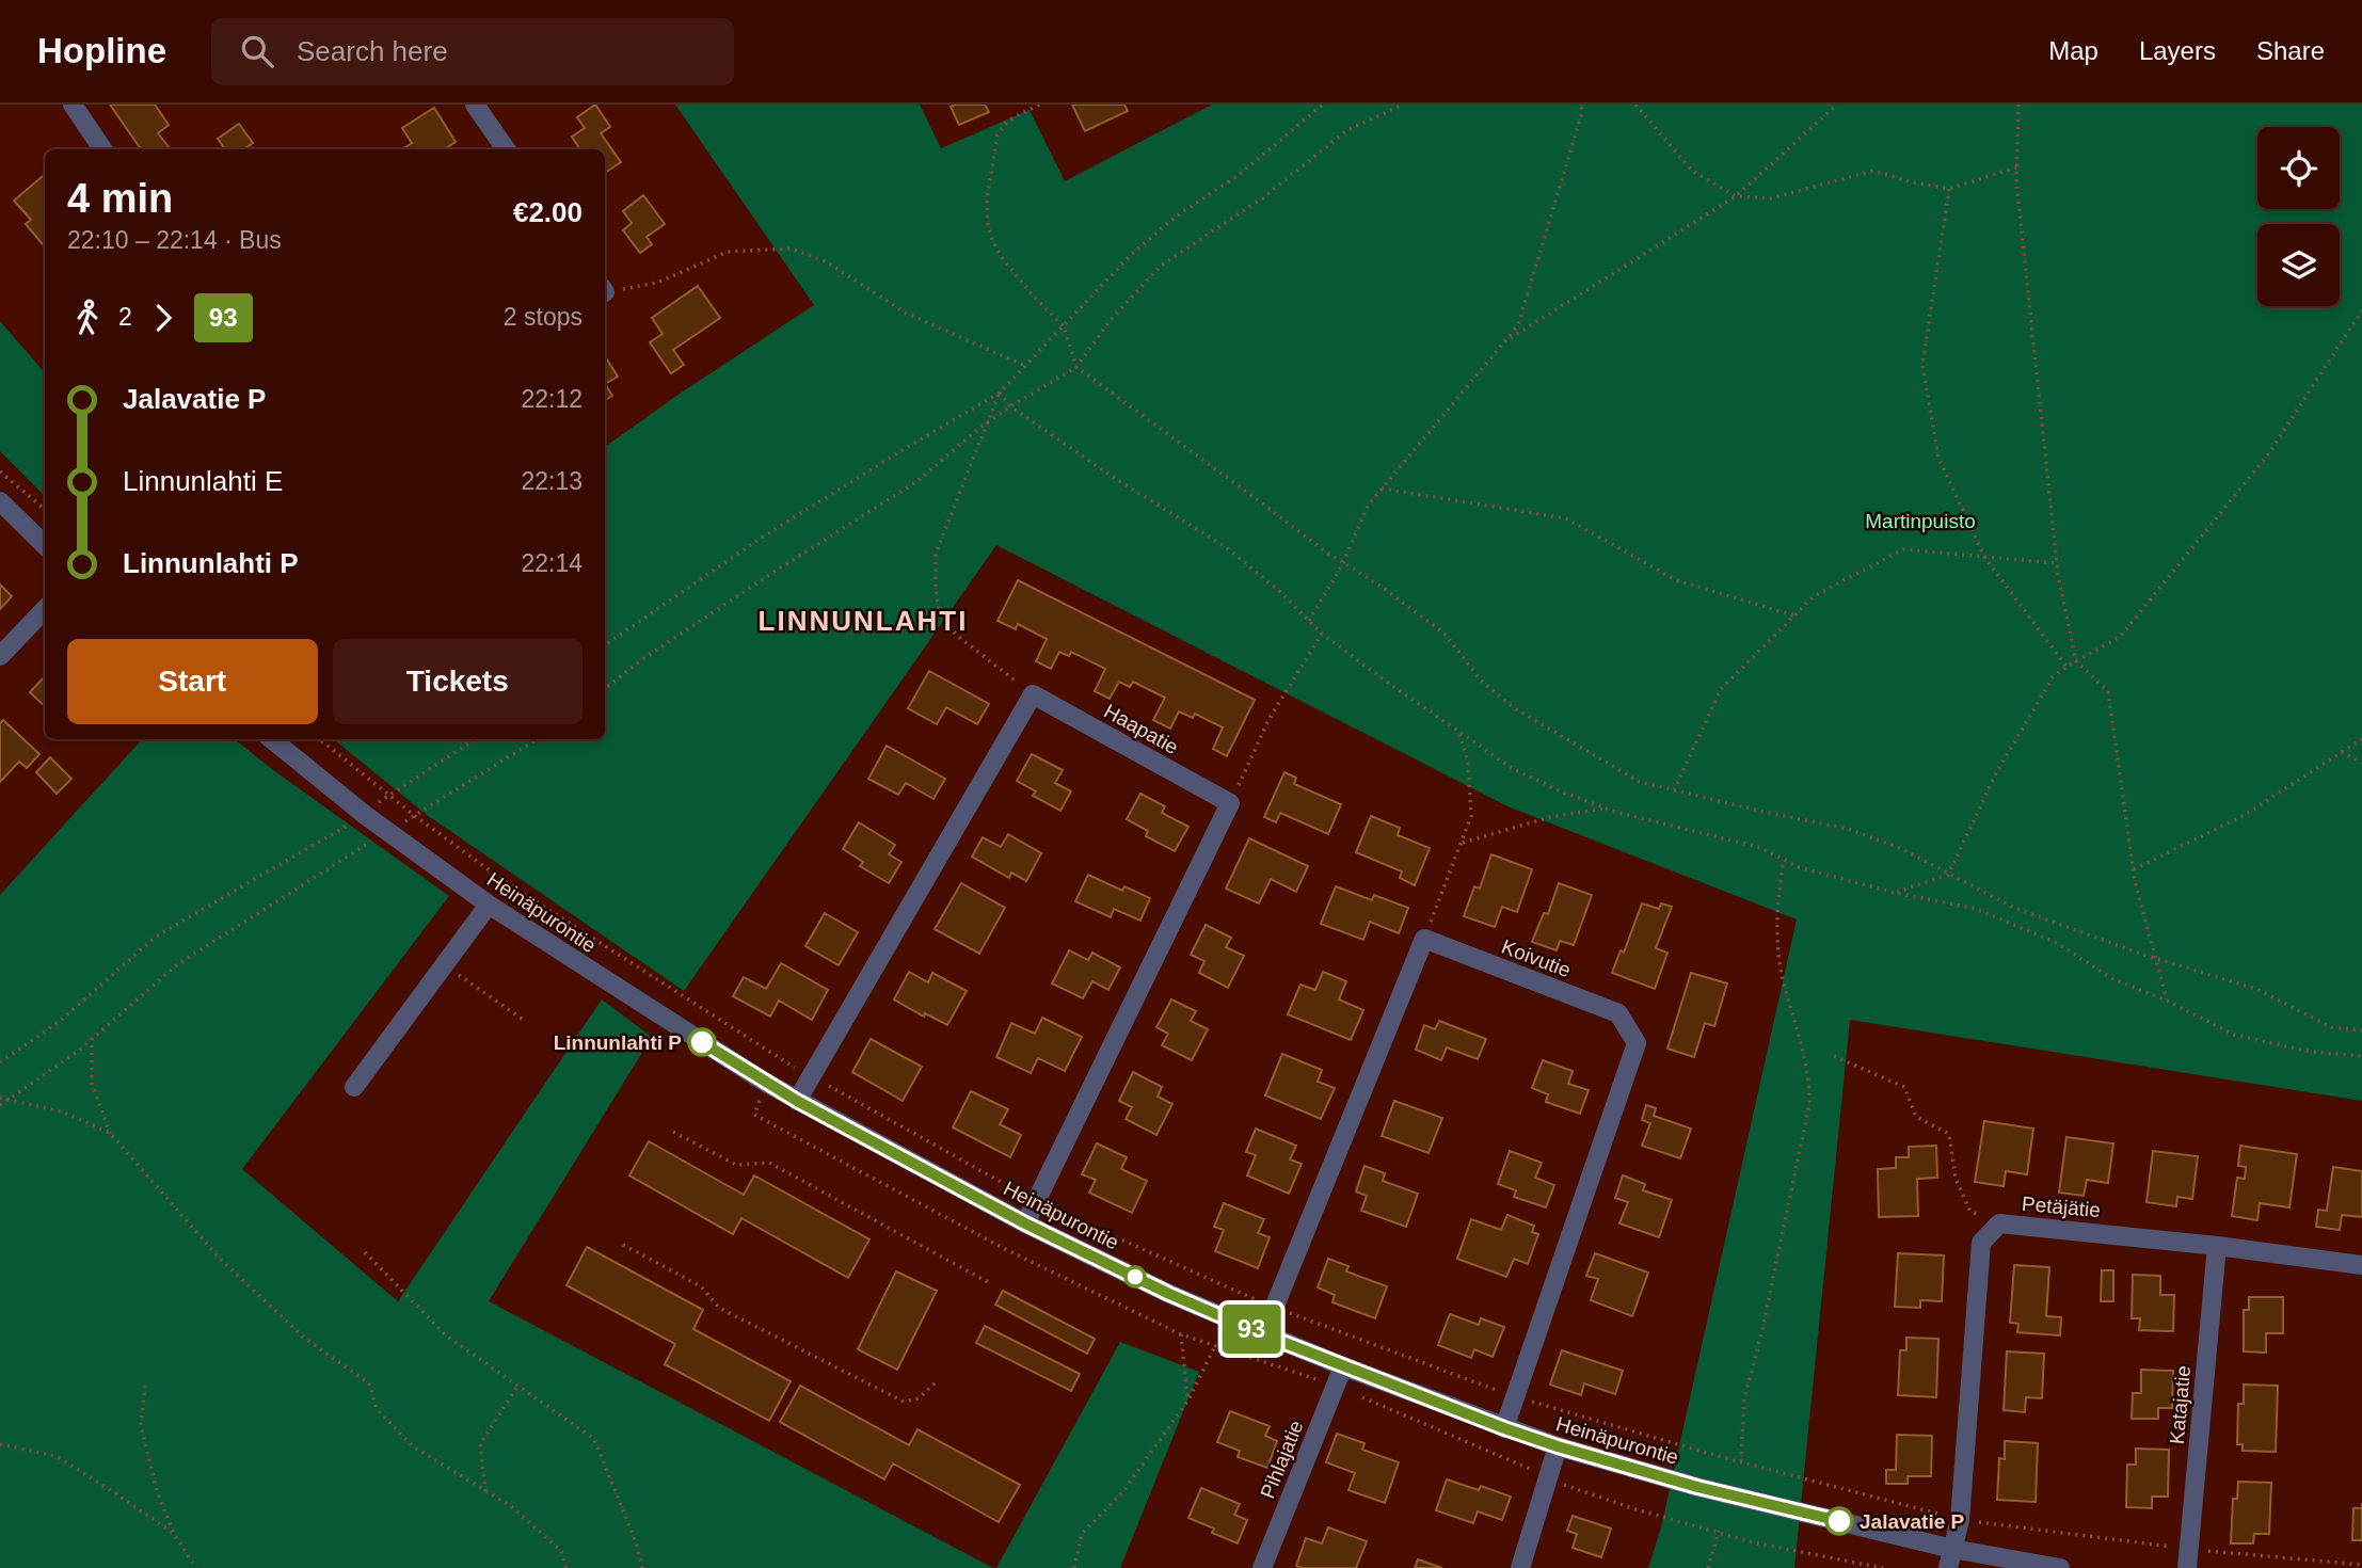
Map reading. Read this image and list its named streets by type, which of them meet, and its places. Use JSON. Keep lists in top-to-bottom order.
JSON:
{
  "streets": {
    "street": [
      "Haapatie",
      "Heinäpurontie",
      "Koivutie",
      "Petäjätie",
      "Katajatie",
      "Pihlajatie"
    ]
  },
  "crossings": [
    ["Heinäpurontie", "Koivutie"],
    ["Heinäpurontie", "Petäjätie"],
    ["Heinäpurontie", "Pihlajatie"],
    ["Petäjätie", "Katajatie"]
  ],
  "districts": ["LINNUNLAHTI"],
  "parks": ["Martinpuisto"],
  "places": ["Linnunlahti P", "Jalavatie P"],
  "lines": ["bus line 93"],
  "page": {
    "header": "Hopline",
    "search": "Search here",
    "nav": ["Map", "Layers", "Share"],
    "on_map": "93",
    "heading": ["4 min", "22:10 – 22:14 · Bus", "€2.00"],
    "legs": ["2", "93", "2 stops"],
    "list": [
      {
        "name": "Jalavatie P",
        "value": "22:12"
      },
      {
        "name": "Linnunlahti E",
        "value": "22:13"
      },
      {
        "name": "Linnunlahti P",
        "value": "22:14"
      }
    ],
    "buttons": ["Start", "Tickets"]
  }
}
